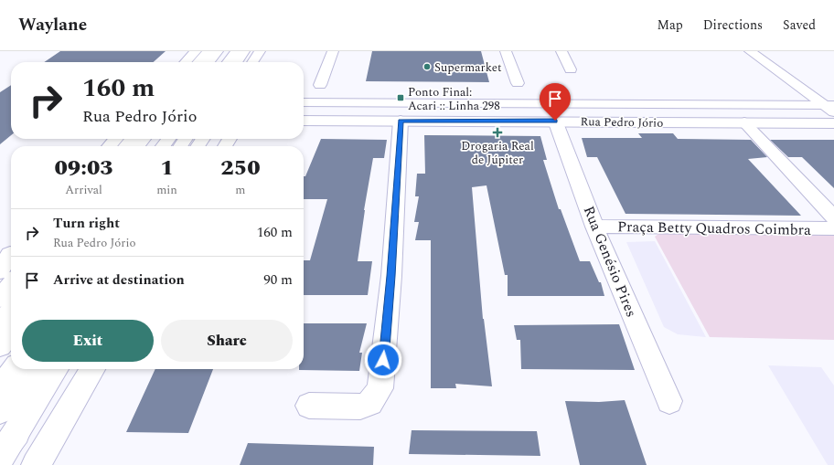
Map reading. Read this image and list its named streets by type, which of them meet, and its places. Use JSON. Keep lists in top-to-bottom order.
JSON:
{
  "streets": {
    "main road": ["Rua Pedro Jório", "Praça Betty Quadros Coimbra", "Rua Genésio Pires"]
  },
  "crossings": [
    ["Rua Pedro Jório", "Rua Genésio Pires"],
    ["Praça Betty Quadros Coimbra", "Rua Genésio Pires"]
  ],
  "places": {
    "other": ["Supermarket"],
    "transit": ["Ponto Final: Acari :: Linha 298"],
    "health": ["Drogaria Real de Júpiter"]
  },
  "page": {
    "header": "Waylane",
    "nav": ["Map", "Directions", "Saved"],
    "turn": ["160 m", "Rua Pedro Jório"],
    "eta": [
      "09:03",
      "Arrival",
      "1",
      "min",
      "250",
      "m"
    ],
    "list": [
      {
        "name": "Turn right",
        "note": "Rua Pedro Jório",
        "value": "160 m"
      },
      {
        "name": "Arrive at destination",
        "value": "90 m"
      }
    ],
    "buttons": ["Exit", "Share"]
  }
}
